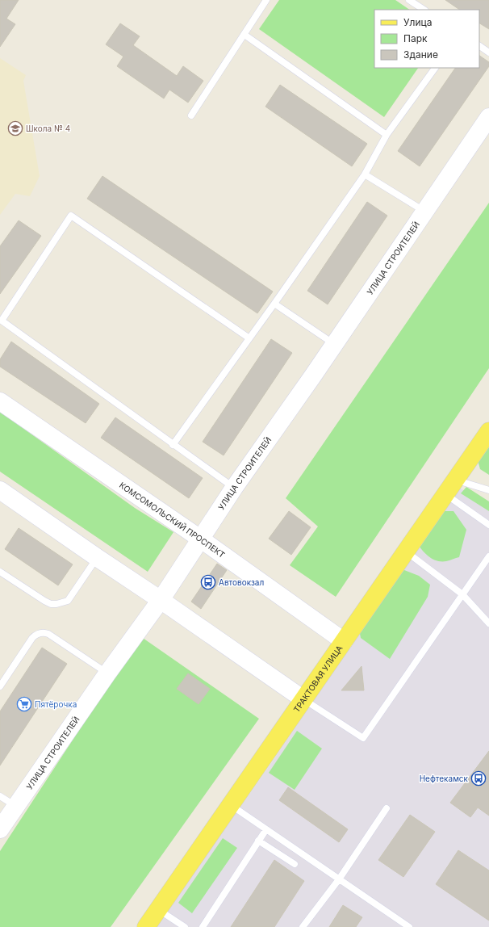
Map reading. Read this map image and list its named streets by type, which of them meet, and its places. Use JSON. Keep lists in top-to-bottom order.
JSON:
{
  "streets": {
    "main road": ["УЛИЦА СТРОИТЕЛЕЙ", "КОМСОМОЛЬСКИЙ ПРОСПЕКТ", "ТРАКТОВАЯ УЛИЦА"]
  },
  "crossings": [
    ["УЛИЦА СТРОИТЕЛЕЙ", "КОМСОМОЛЬСКИЙ ПРОСПЕКТ"],
    ["КОМСОМОЛЬСКИЙ ПРОСПЕКТ", "ТРАКТОВАЯ УЛИЦА"]
  ],
  "places": {
    "school or university": ["Школа № 4"],
    "bus stop": ["Автовокзал", "Нефтекамск"],
    "supermarket": ["Пятёрочка"]
  },
  "legend": ["Улица", "Парк", "Здание"]
}
